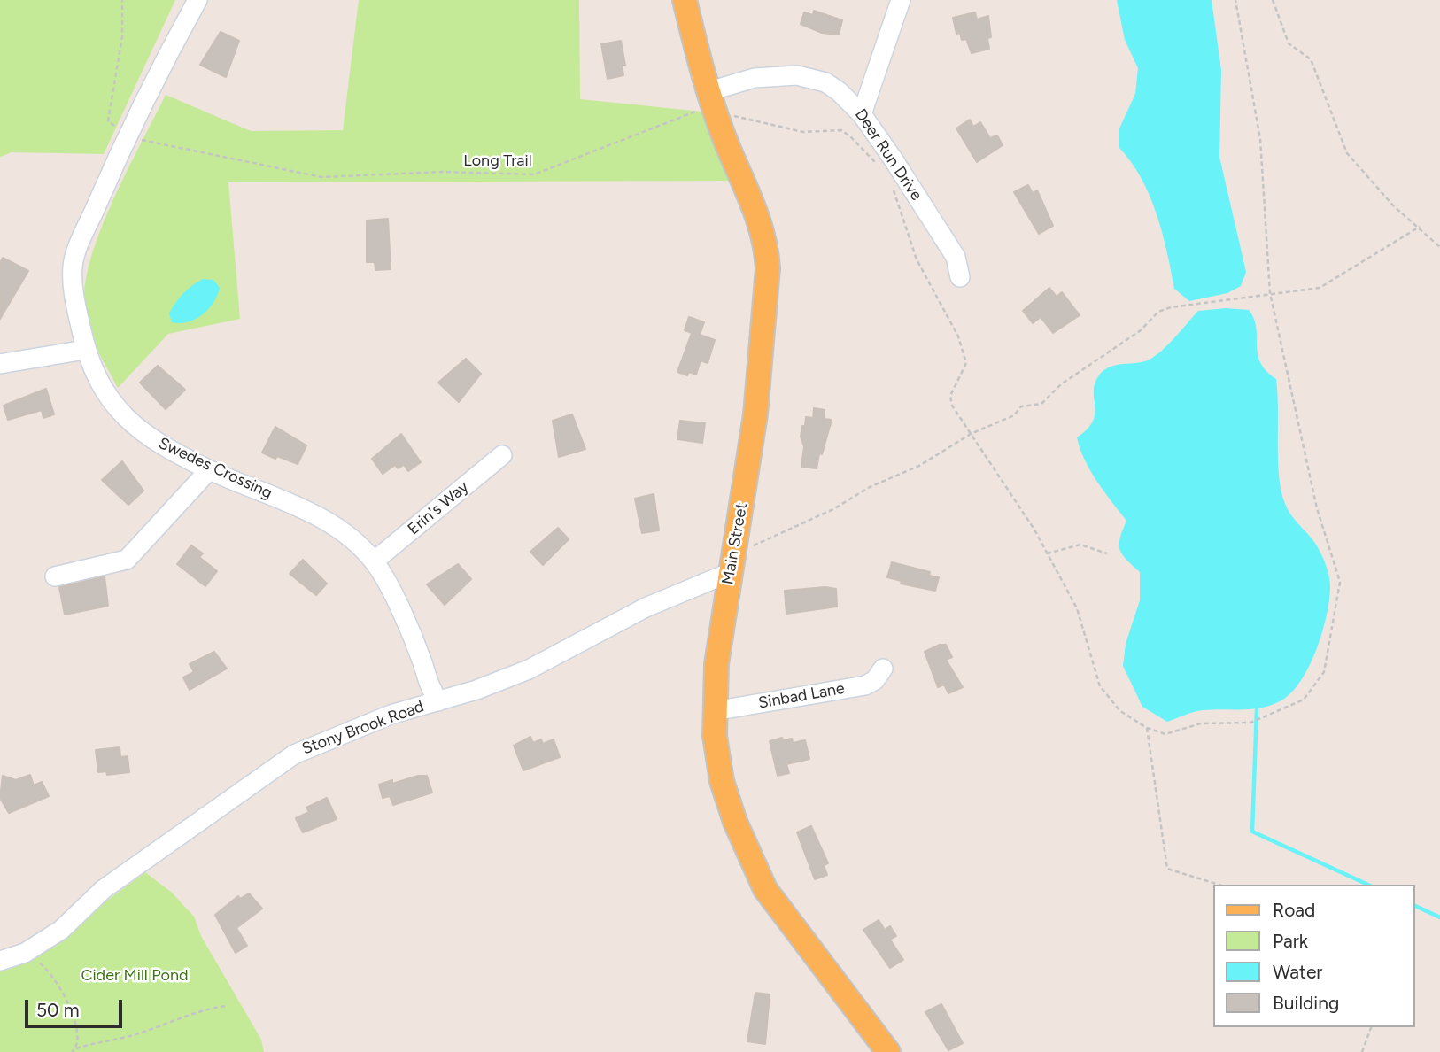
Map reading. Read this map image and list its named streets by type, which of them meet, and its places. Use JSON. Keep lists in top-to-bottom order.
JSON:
{
  "streets": {
    "main road": ["Main Street"],
    "street": [
      "Deer Run Drive",
      "Swedes Crossing",
      "Erin's Way",
      "Sinbad Lane",
      "Stony Brook Road"
    ],
    "path": ["Long Trail"]
  },
  "crossings": [
    ["Deer Run Drive", "Long Trail"],
    ["Deer Run Drive", "Main Street"],
    ["Long Trail", "Swedes Crossing"],
    ["Long Trail", "Main Street"],
    ["Swedes Crossing", "Erin's Way"],
    ["Swedes Crossing", "Stony Brook Road"],
    ["Main Street", "Sinbad Lane"],
    ["Main Street", "Stony Brook Road"]
  ],
  "parks": ["Cider Mill Pond"],
  "legend": [
    "Road",
    "Park",
    "Water",
    "Building"
  ],
  "scale_bar": "50 m"
}
